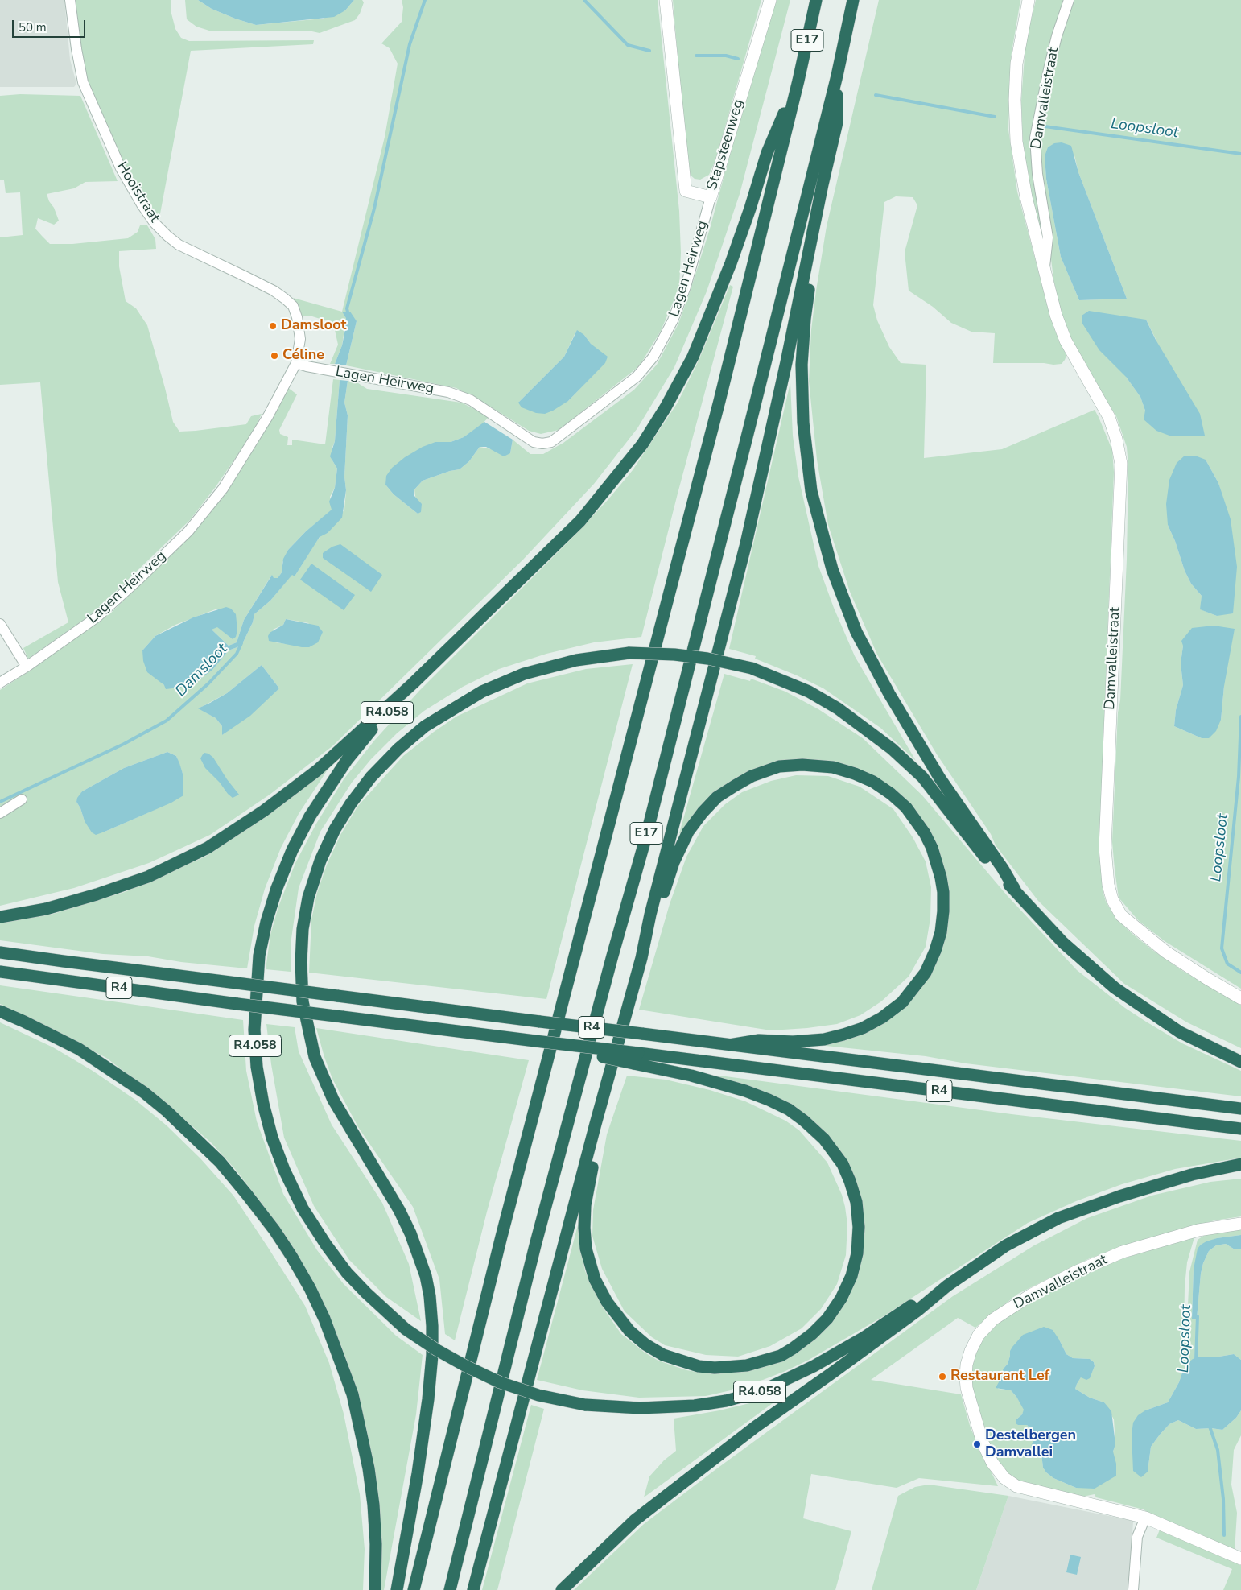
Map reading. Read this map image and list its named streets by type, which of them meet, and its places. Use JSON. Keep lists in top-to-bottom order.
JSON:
{
  "streets": {
    "highway": ["E17", "R4.058", "R4"],
    "street": [
      "Damvalleistraat",
      "Stapsteenweg",
      "Hooistraat",
      "Lagen Heirweg"
    ]
  },
  "crossings": [
    ["Stapsteenweg", "Lagen Heirweg"],
    ["Hooistraat", "Lagen Heirweg"]
  ],
  "water": ["Loopsloot", "Damsloot"],
  "places": [
    "Damsloot",
    "Céline",
    "Restaurant Lef",
    "Destelbergen Damvallei"
  ],
  "scale_bar": "50 m"
}
